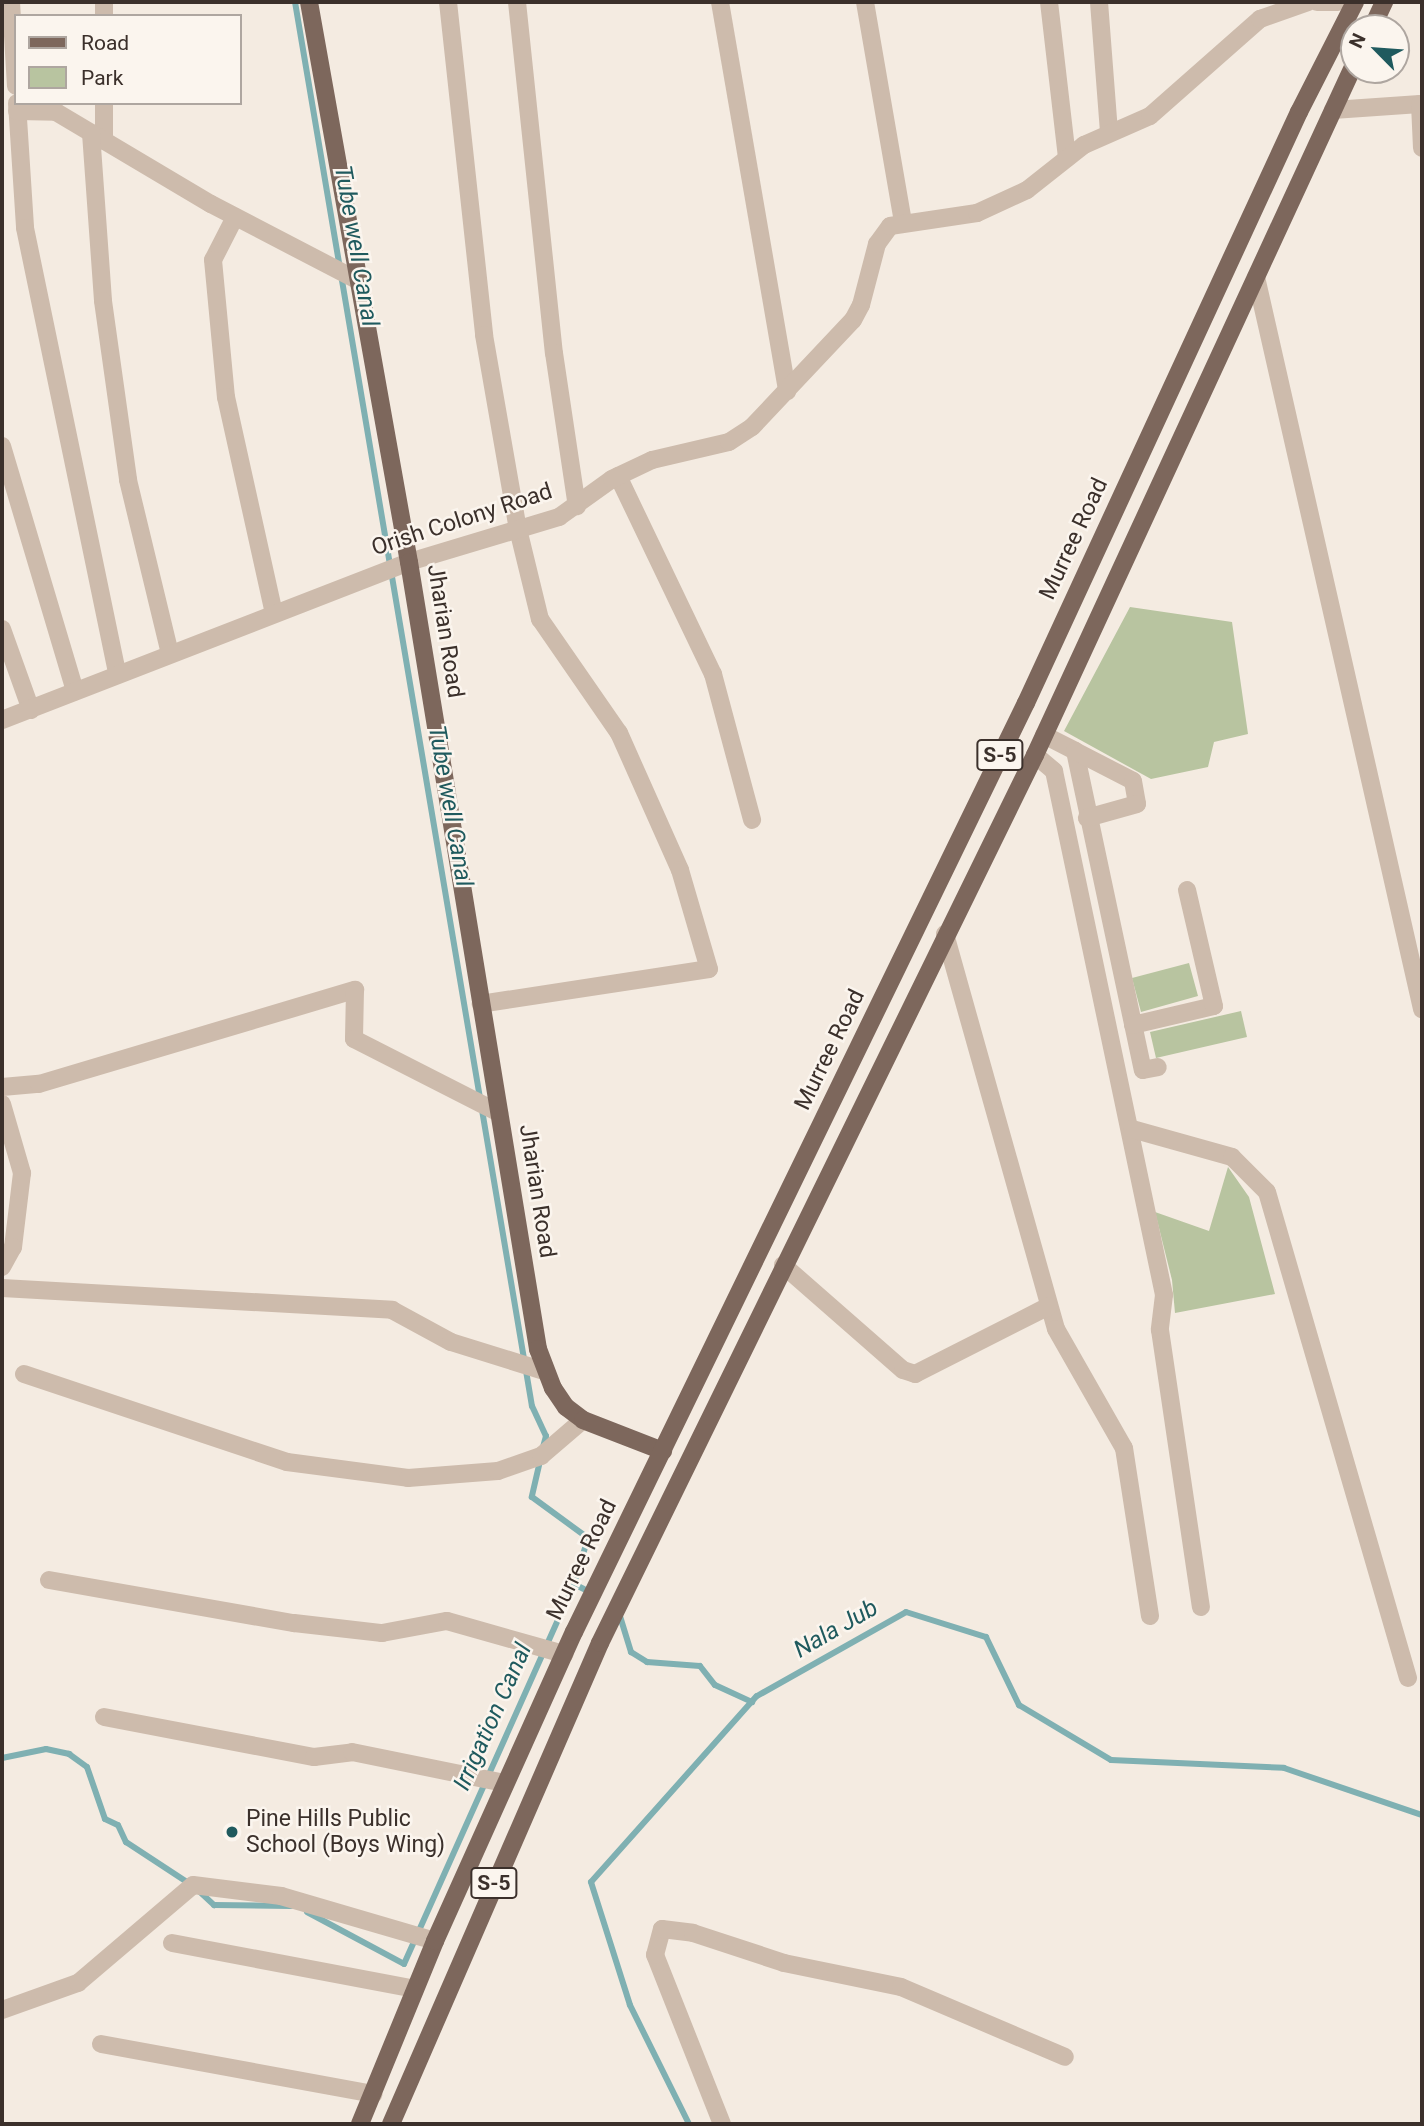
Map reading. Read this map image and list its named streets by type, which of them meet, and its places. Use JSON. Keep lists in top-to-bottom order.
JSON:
{
  "streets": {
    "main road": ["Murree Road", "Jharian Road", "S-5"],
    "street": ["Orish Colony Road"]
  },
  "crossings": [
    ["Orish Colony Road", "Jharian Road"],
    ["Murree Road", "Jharian Road"]
  ],
  "water": ["Tube well Canal", "Nala Jub", "Irrigation Canal"],
  "places": ["Pine Hills Public School (Boys Wing)"],
  "legend": ["Road", "Park"],
  "north": "top left"
}
